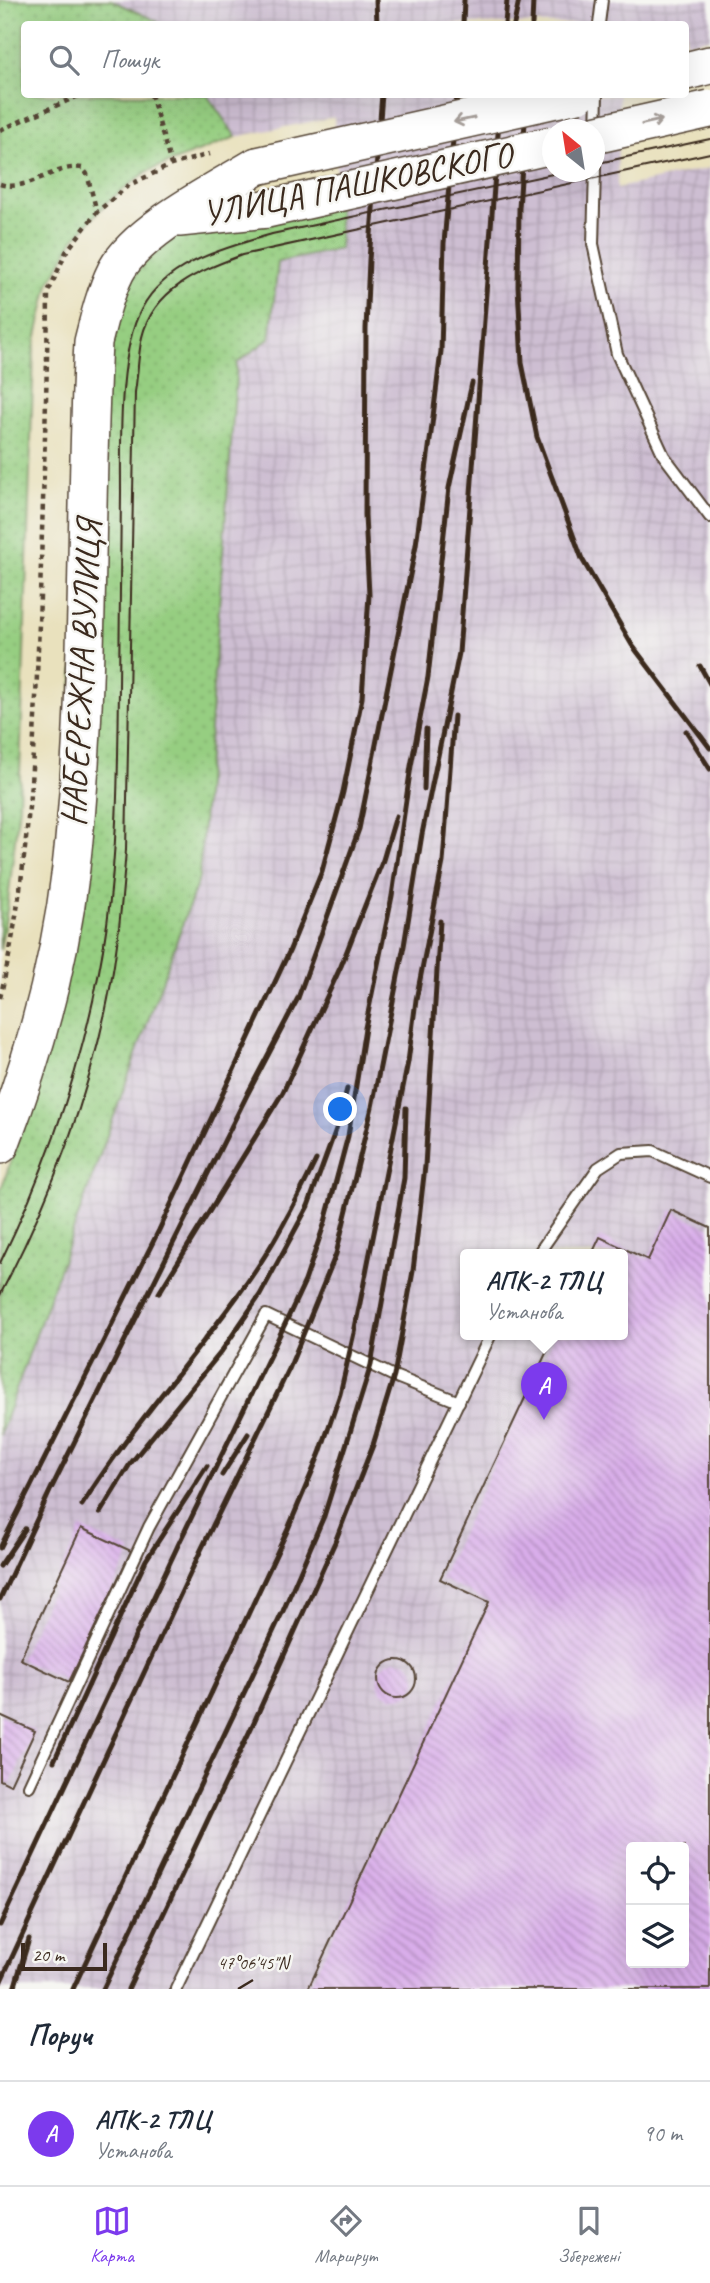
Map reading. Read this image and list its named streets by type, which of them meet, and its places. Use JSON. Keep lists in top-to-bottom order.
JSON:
{
  "streets": {
    "highway": ["УЛИЦА ПАШКОВСКОГО", "НАБЕРЕЖНА ВУЛИЦЯ"]
  },
  "crossings": [
    ["УЛИЦА ПАШКОВСКОГО", "НАБЕРЕЖНА ВУЛИЦЯ"]
  ],
  "scale_bar": "20 m",
  "north": "top left",
  "page": {
    "search": "Пошук",
    "popup": ["АПК-2 ТЛЦ", "Установа"],
    "pins": "A",
    "scale": "20 m",
    "heading": "Поруч",
    "list": [
      {
        "mark": "A",
        "name": "АПК-2 ТЛЦ",
        "note": "Установа",
        "value": "90 m"
      }
    ],
    "nav": ["Карта", "Маршрут", "Збережені"]
  },
  "coordinates": ["47°06'45\"N"]
}
